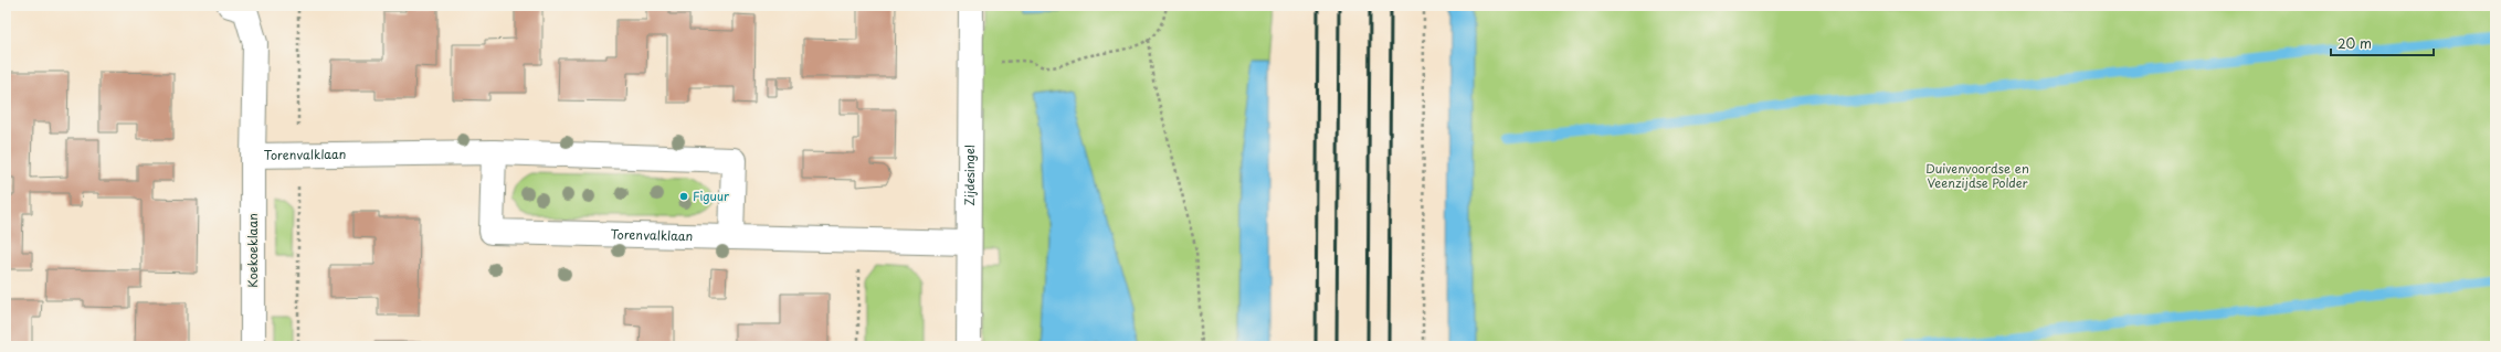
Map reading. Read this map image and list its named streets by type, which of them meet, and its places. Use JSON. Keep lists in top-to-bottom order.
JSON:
{
  "streets": {
    "street": ["Torenvalklaan", "Zijdesingel", "Koekoeklaan"]
  },
  "crossings": [
    ["Torenvalklaan", "Zijdesingel"],
    ["Torenvalklaan", "Koekoeklaan"]
  ],
  "parks": ["Duivenvoordse en Veenzijdse Polder"],
  "places": ["Figuur"],
  "scale_bar": "20 m"
}
